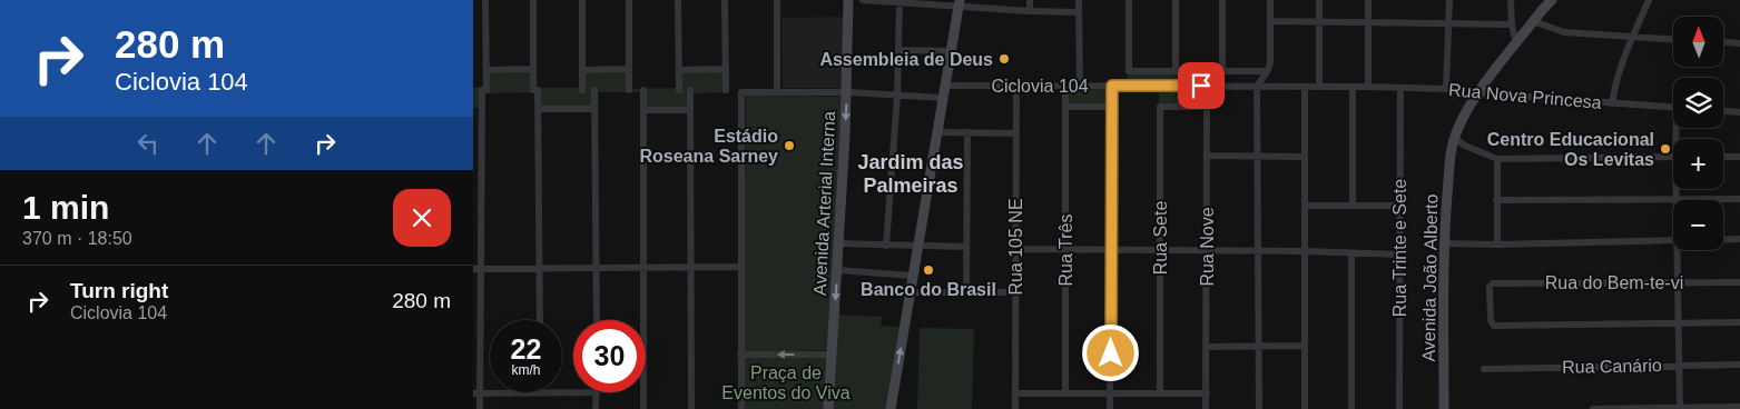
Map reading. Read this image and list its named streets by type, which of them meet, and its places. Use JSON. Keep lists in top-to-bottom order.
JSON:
{
  "streets": {
    "main road": ["Avenida Arterial Interna", "Avenida João Alberto"],
    "street": [
      "Ciclovia 104",
      "Rua Nova Princesa",
      "Rua Sete",
      "Rua 105 NE",
      "Rua Nove",
      "Rua Trinte e Sete",
      "Rua Três",
      "Rua do Bem-te-vi",
      "Rua Canário"
    ]
  },
  "crossings": [
    ["Ciclovia 104", "Rua Nova Princesa"],
    ["Ciclovia 104", "Rua 105 NE"],
    ["Ciclovia 104", "Rua Três"],
    ["Rua Nova Princesa", "Rua Trinte e Sete"],
    ["Rua Nova Princesa", "Avenida João Alberto"],
    ["Rua Sete", "Rua Nove"]
  ],
  "districts": ["Jardim das Palmeiras"],
  "parks": ["Praça de Eventos do Viva"],
  "places": [
    "Assembleia de Deus",
    "Estádio Roseana Sarney",
    "Centro Educacional Os Levitas",
    "Banco do Brasil"
  ],
  "north": "top",
  "page": {
    "turn": ["280 m", "Ciclovia 104"],
    "map_buttons": ["+", "−"],
    "heading": ["1 min", "370 m · 18:50"],
    "list": [
      {
        "name": "Turn right",
        "note": "Ciclovia 104",
        "value": "280 m"
      }
    ],
    "speed": "22 km/h",
    "limit": "30"
  }
}
